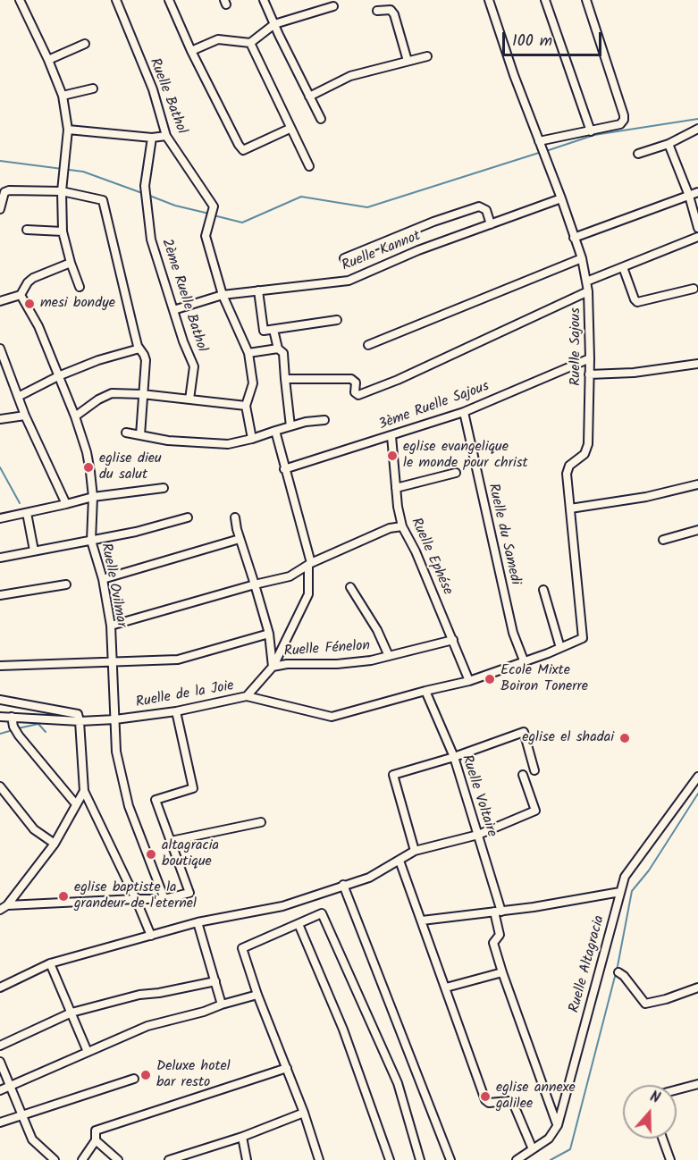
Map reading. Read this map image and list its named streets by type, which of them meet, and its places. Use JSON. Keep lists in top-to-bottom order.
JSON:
{
  "streets": {
    "street": [
      "Ruelle Bathol",
      "Ruelle Kannot",
      "2ème Ruelle Bathol",
      "Ruelle Sajous",
      "3ème Ruelle Sajous",
      "Ruelle du Samedi",
      "Ruelle Ephése",
      "Ruelle Ovilmar",
      "Ruelle Fénelon",
      "Ruelle de la Joie",
      "Ruelle Voltaire",
      "Ruelle Altagracia"
    ]
  },
  "crossings": [
    ["Ruelle Bathol", "Ruelle Kannot"],
    ["Ruelle Kannot", "2ème Ruelle Bathol"],
    ["Ruelle Kannot", "Ruelle Sajous"],
    ["Ruelle Sajous", "3ème Ruelle Sajous"],
    ["Ruelle Sajous", "Ruelle du Samedi"],
    ["Ruelle Sajous", "Ruelle de la Joie"],
    ["3ème Ruelle Sajous", "Ruelle du Samedi"],
    ["3ème Ruelle Sajous", "Ruelle Ephése"],
    ["Ruelle du Samedi", "Ruelle de la Joie"],
    ["Ruelle Ephése", "Ruelle Fénelon"],
    ["Ruelle Ephése", "Ruelle de la Joie"],
    ["Ruelle Ovilmar", "Ruelle de la Joie"],
    ["Ruelle Fénelon", "Ruelle de la Joie"],
    ["Ruelle de la Joie", "Ruelle Voltaire"]
  ],
  "places": [
    "mesi bondye",
    "eglise evangelique le monde pour christ",
    "eglise dieu du salut",
    "Ecole Mixte Boiron Tonerre",
    "eglise el shadai",
    "altagracia boutique",
    "eglise baptiste la grandeur de l'eternel",
    "Deluxe hotel bar resto",
    "eglise annexe galilee"
  ],
  "scale_bar": "100 m",
  "north": "top"
}
